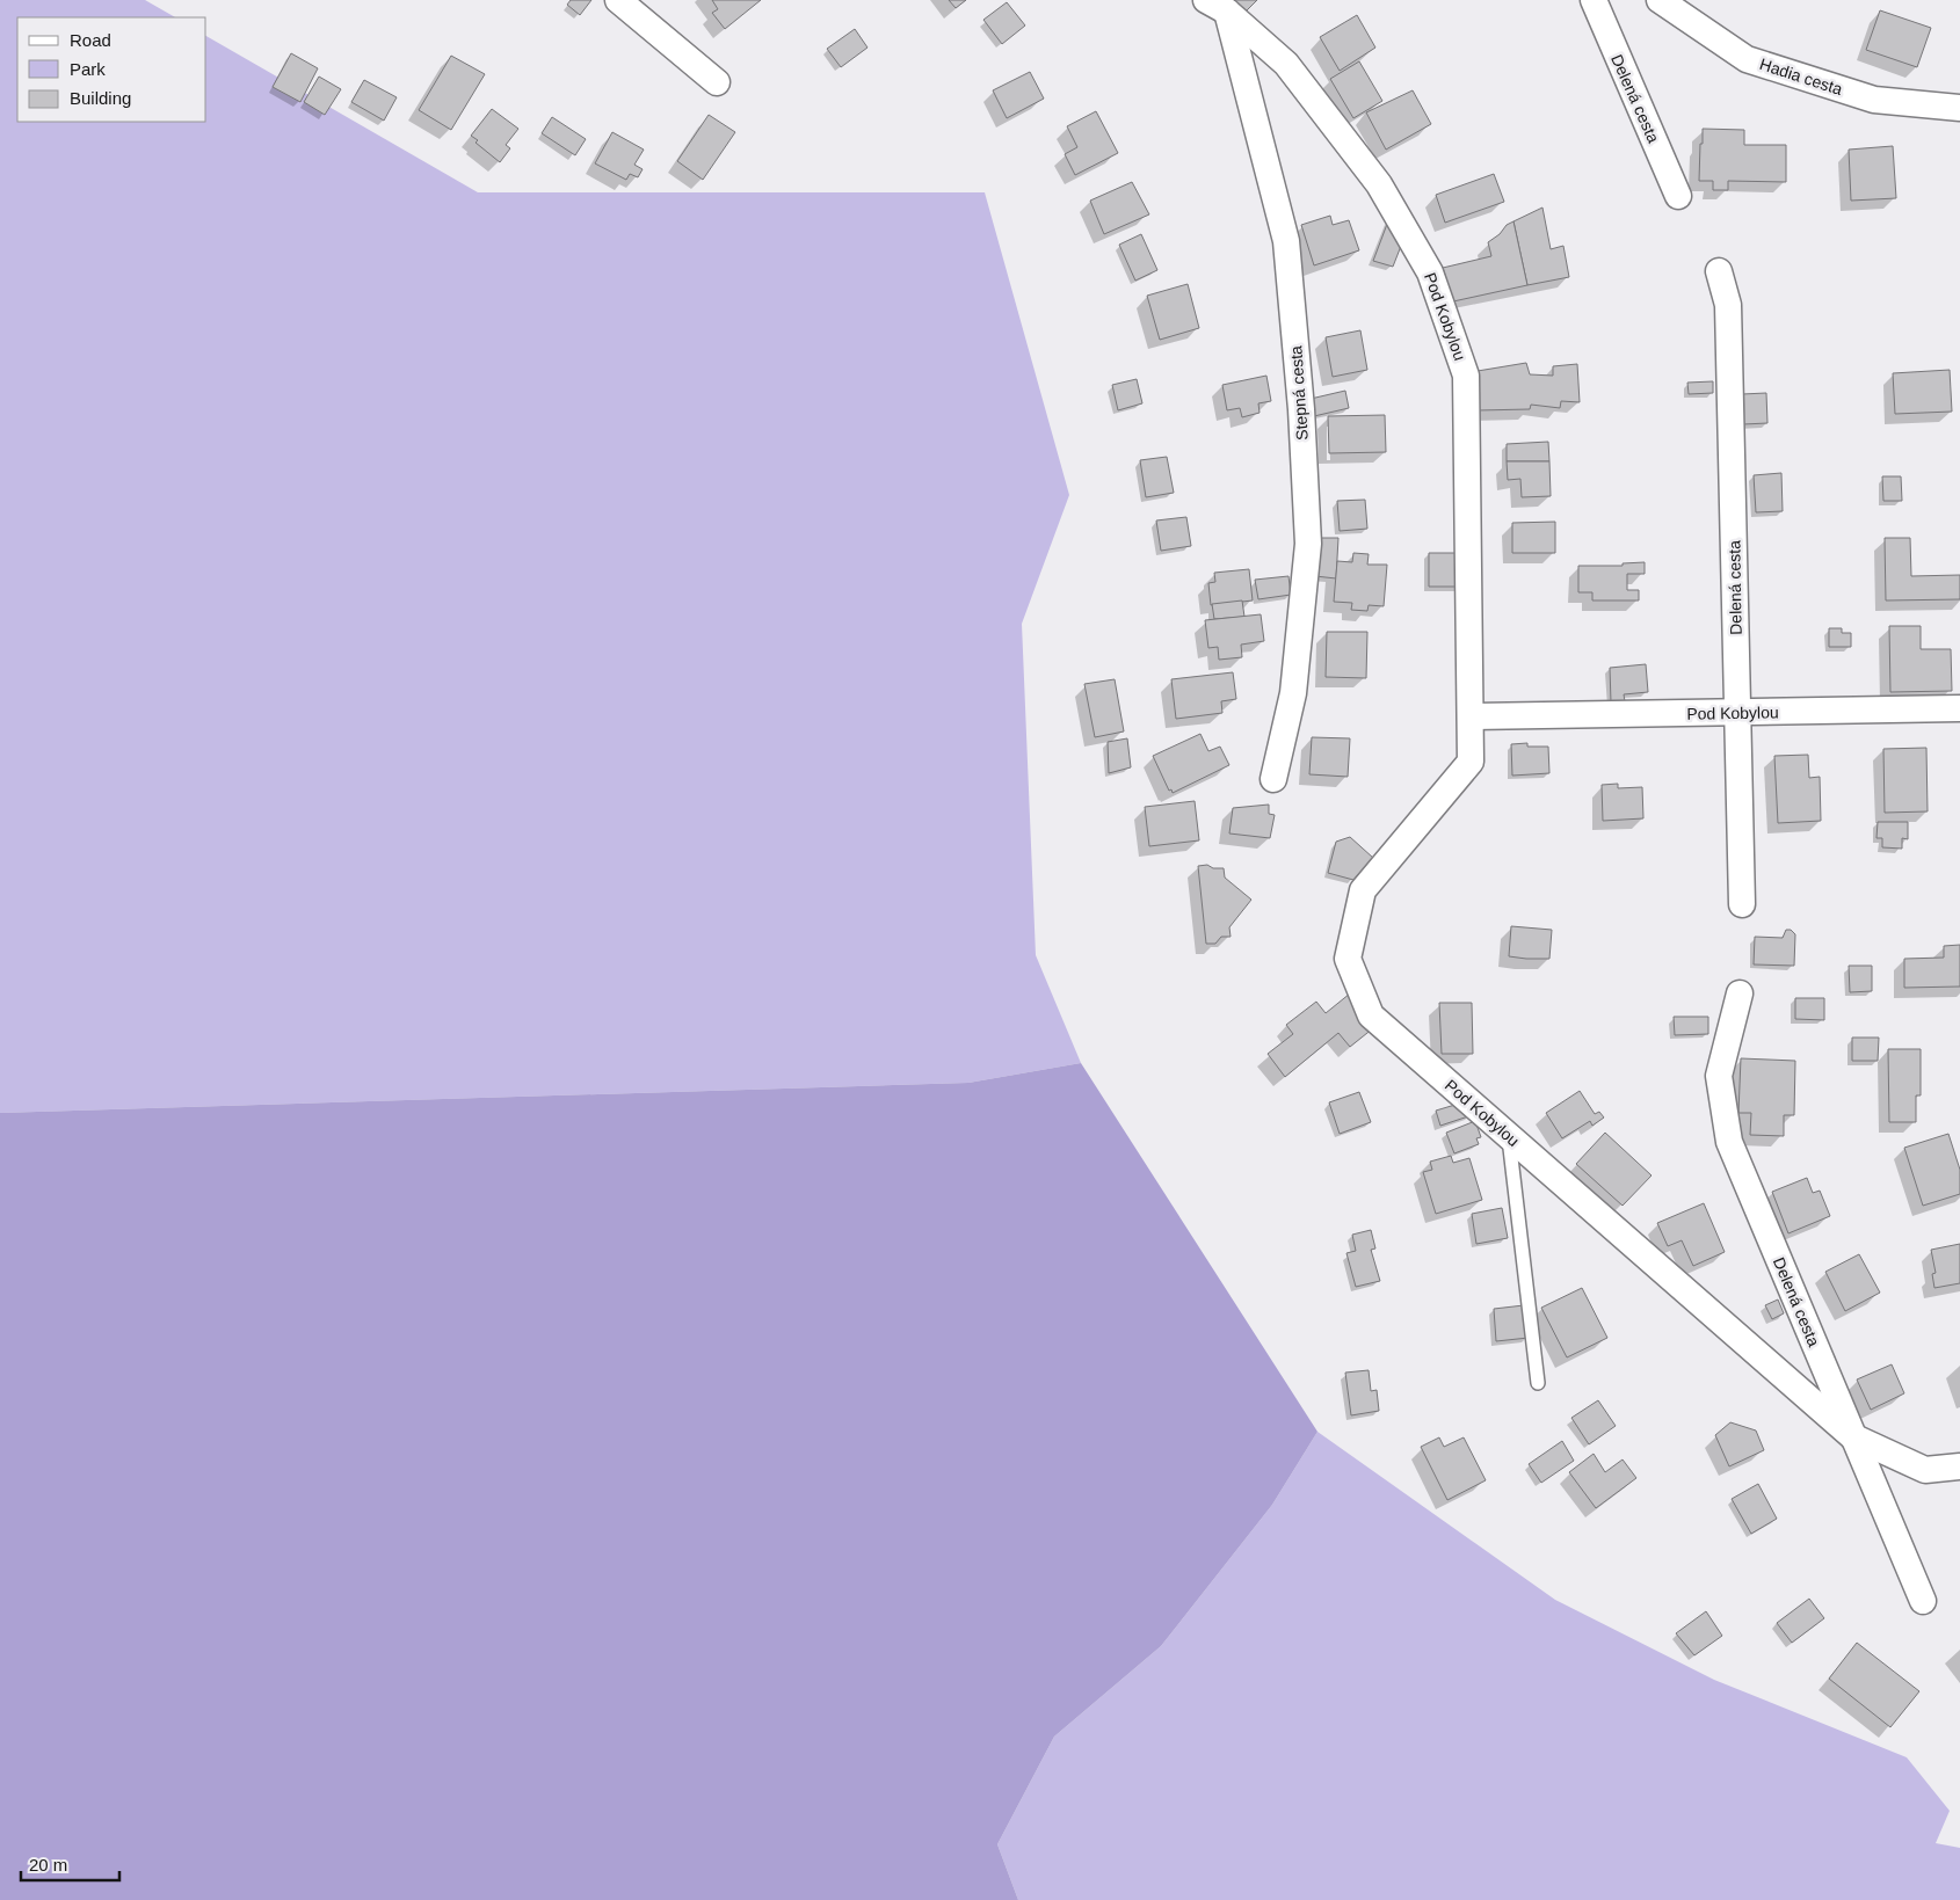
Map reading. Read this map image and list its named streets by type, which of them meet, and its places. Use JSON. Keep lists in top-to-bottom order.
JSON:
{
  "streets": {
    "street": [
      "Hadia cesta",
      "Delená cesta",
      "Pod Kobylou",
      "Stepná cesta"
    ]
  },
  "crossings": [
    ["Delená cesta", "Pod Kobylou"],
    ["Pod Kobylou", "Stepná cesta"]
  ],
  "legend": ["Road", "Park", "Building"],
  "scale_bar": "20 m"
}
